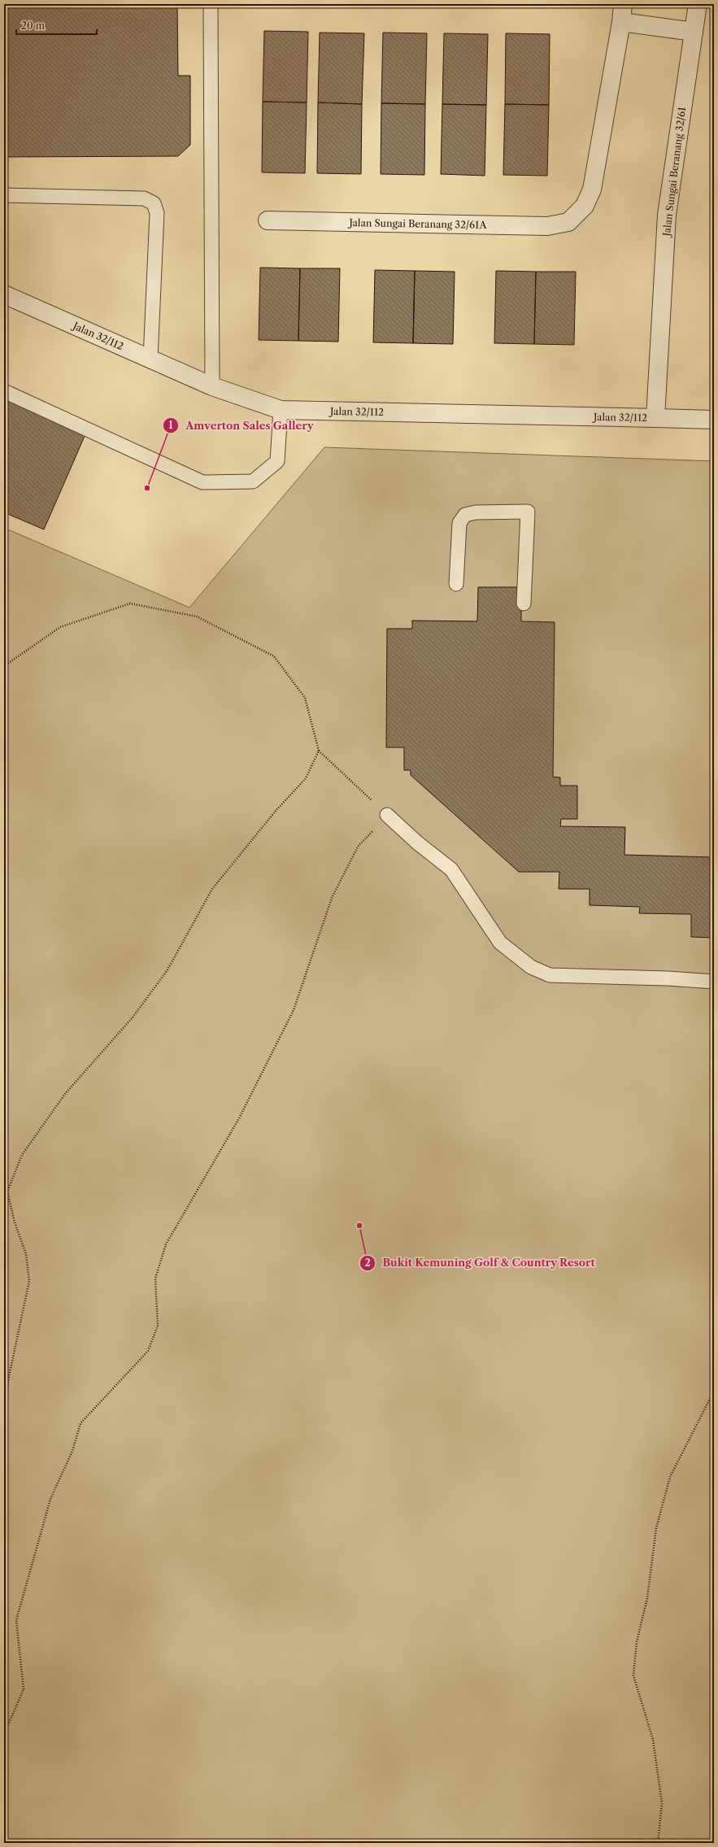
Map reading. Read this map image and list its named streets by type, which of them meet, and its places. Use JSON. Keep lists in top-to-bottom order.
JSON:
{
  "streets": {
    "street": ["Jalan Sungai Beranang 32/61", "Jalan Sungai Beranang 32/61A", "Jalan 32/112"]
  },
  "crossings": [
    ["Jalan Sungai Beranang 32/61", "Jalan 32/112"]
  ],
  "places": ["Amverton Sales Gallery", "Bukit Kemuning Golf & Country Resort"],
  "scale_bar": "20 m"
}
